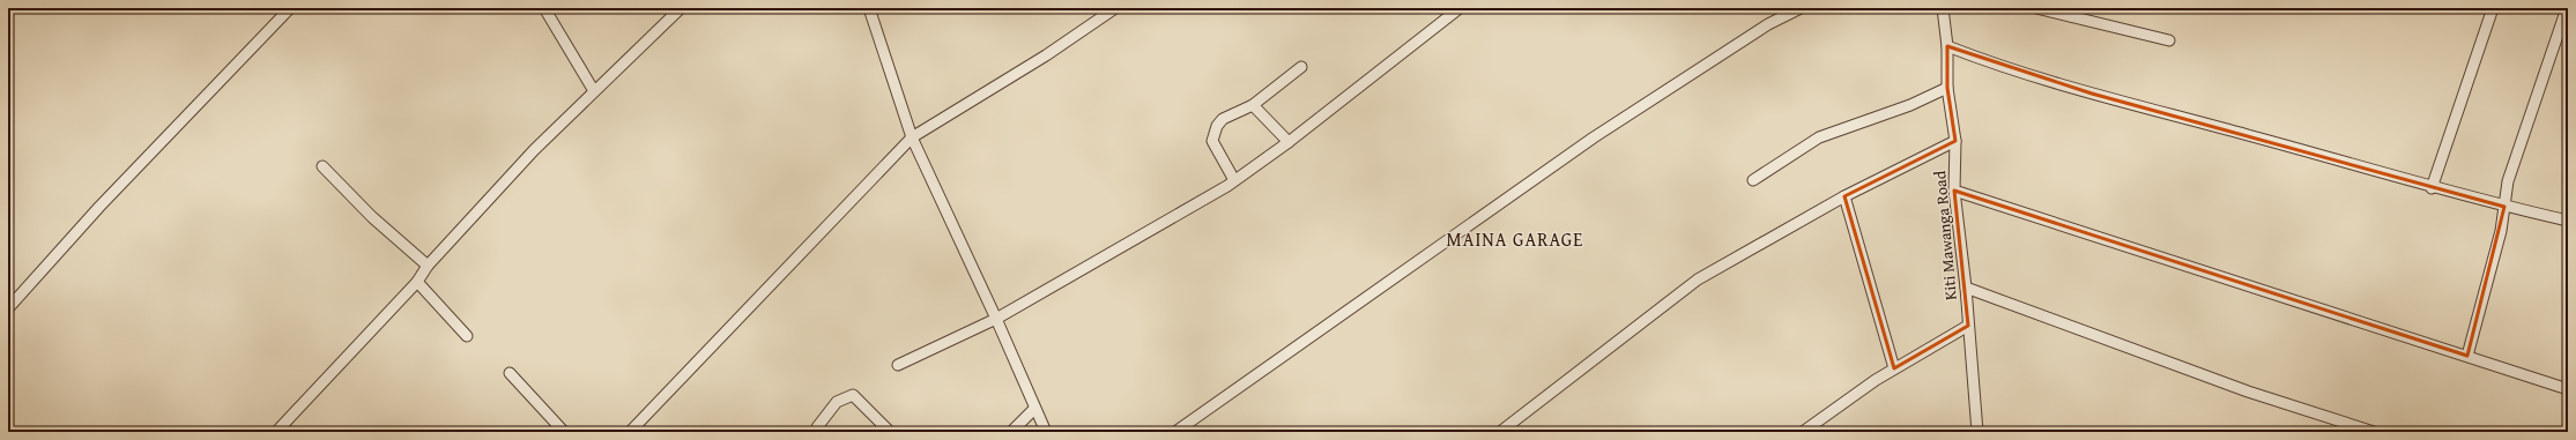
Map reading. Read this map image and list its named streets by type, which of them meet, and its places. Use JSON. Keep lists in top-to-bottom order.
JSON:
{
  "streets": {
    "street": ["Kiti Mawanga Road"]
  },
  "districts": ["MAINA GARAGE"]
}
